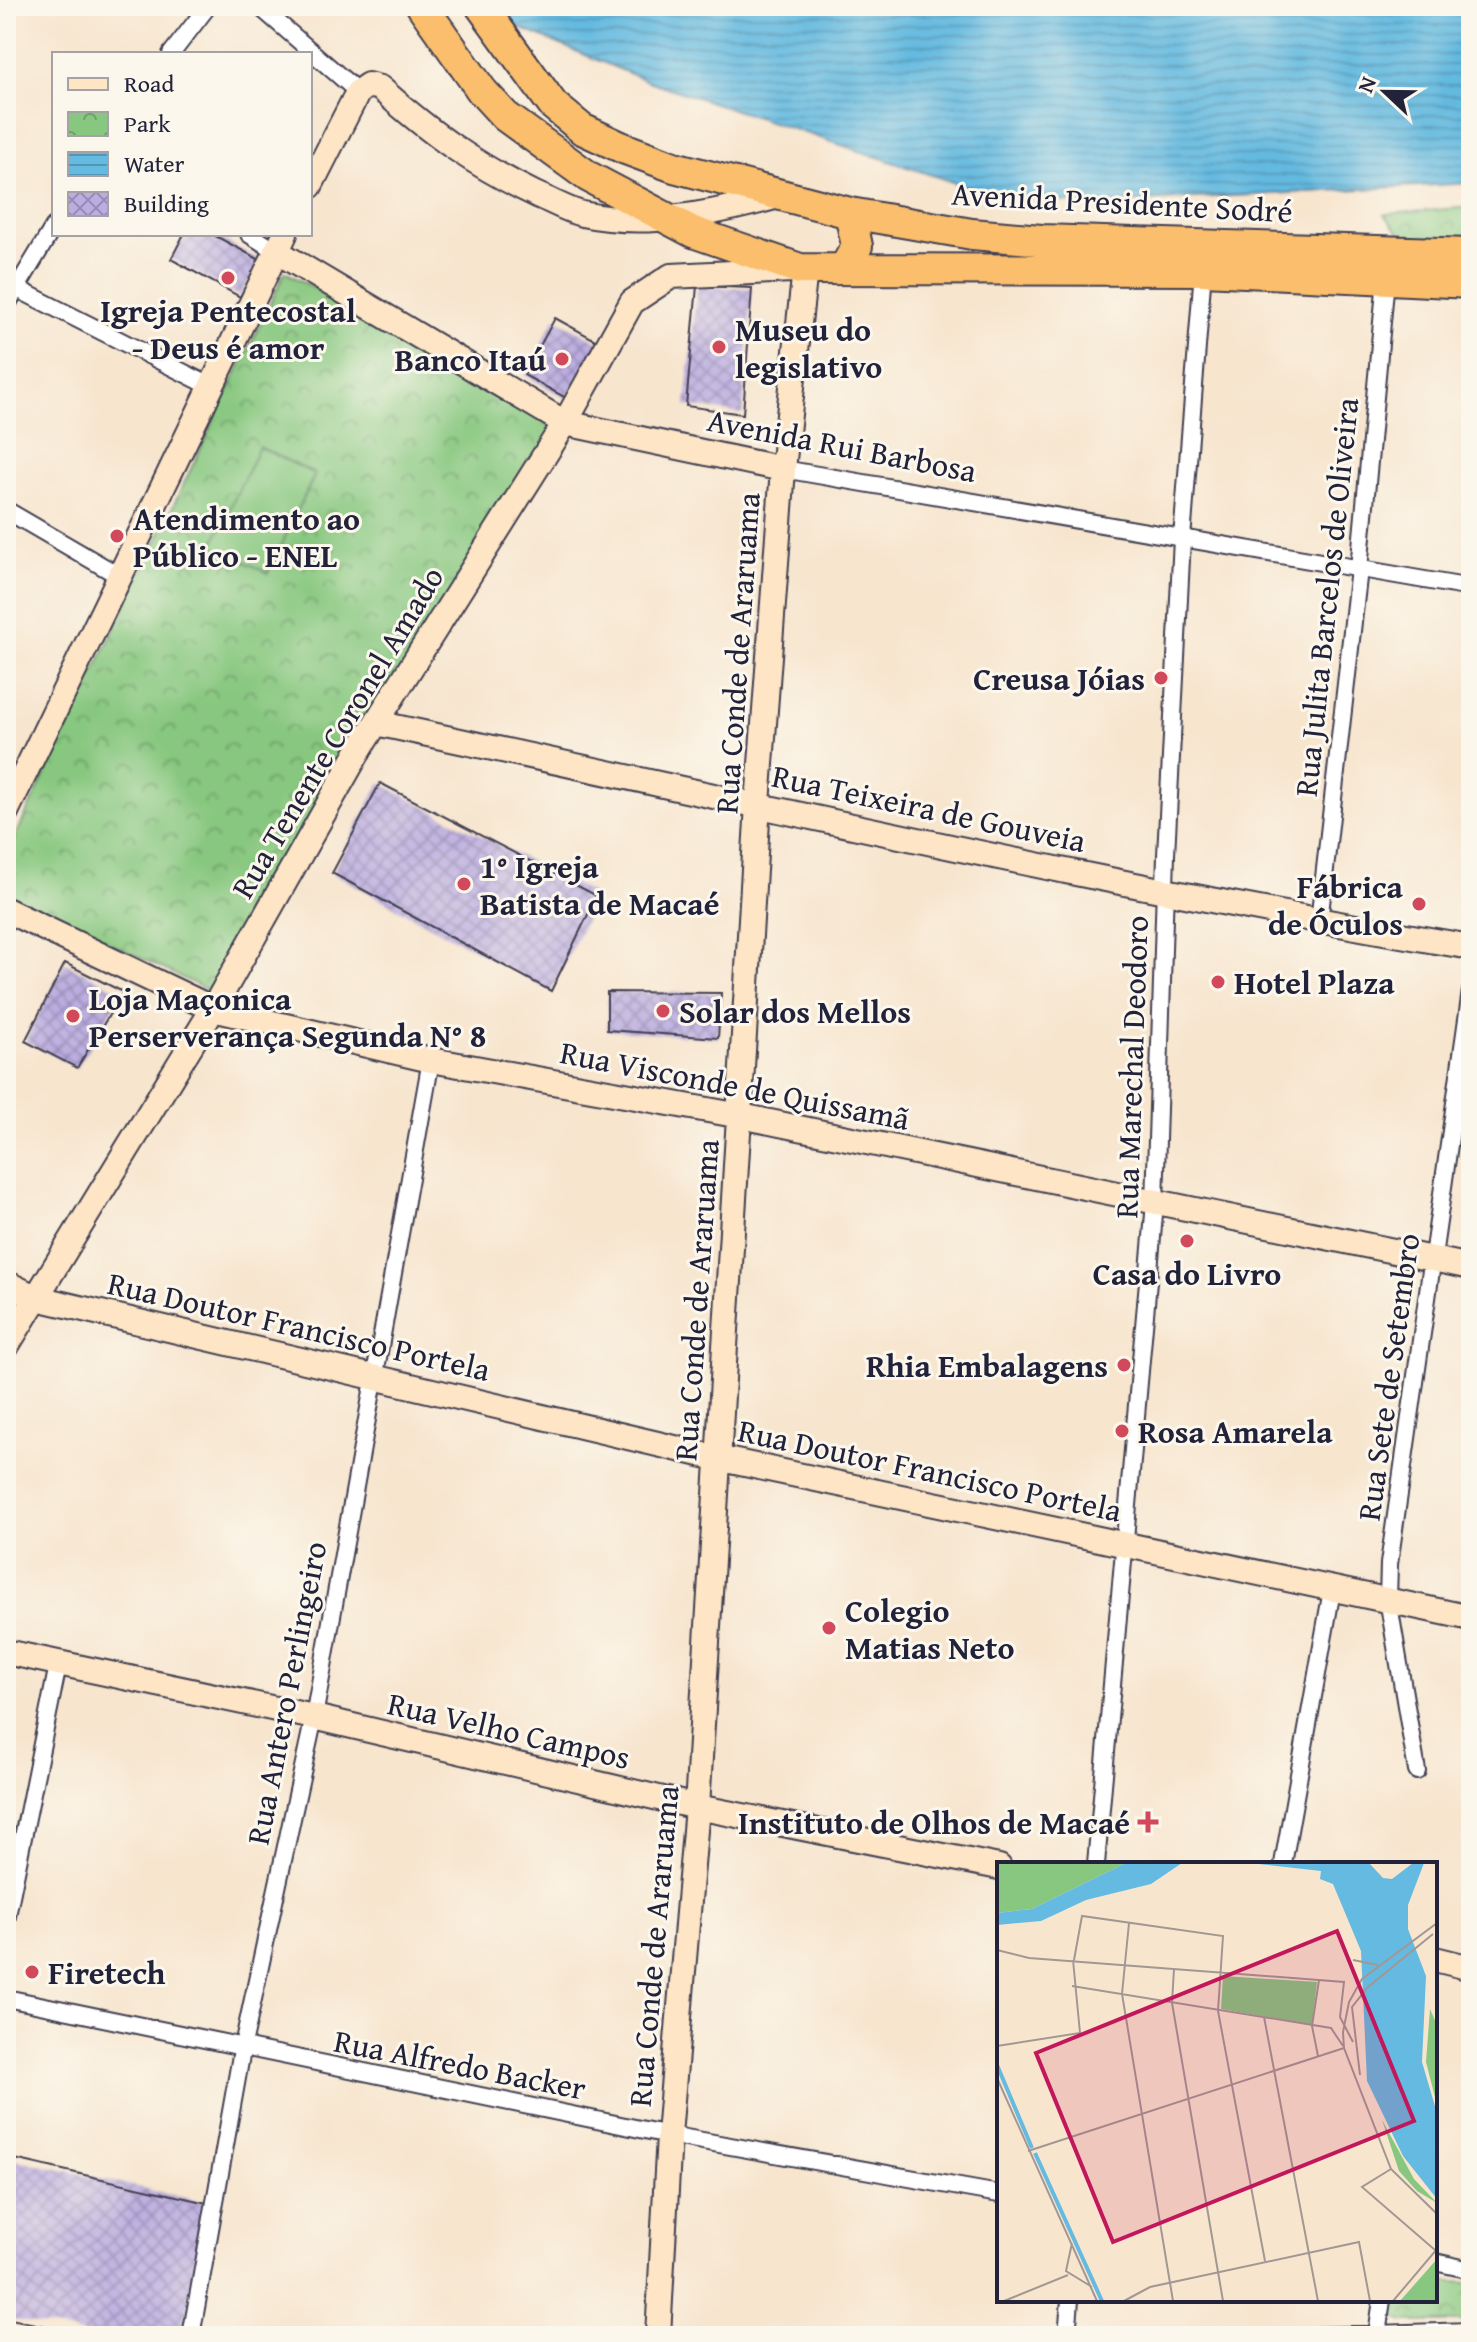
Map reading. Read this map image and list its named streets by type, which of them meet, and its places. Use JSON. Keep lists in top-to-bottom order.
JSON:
{
  "streets": {
    "highway": ["Avenida Presidente Sodré"],
    "street": [
      "Avenida Rui Barbosa",
      "Rua Julita Barcelos de Oliveira",
      "Rua Conde de Araruama",
      "Rua Tenente Coronel Amado",
      "Rua Teixeira de Gouveia",
      "Rua Marechal Deodoro",
      "Rua Visconde de Quissamã",
      "Rua Doutor Francisco Portela",
      "Rua Sete de Setembro",
      "Rua Antero Perlingeiro",
      "Rua Velho Campos",
      "Rua Alfredo Backer"
    ]
  },
  "crossings": [
    ["Avenida Presidente Sodré", "Rua Julita Barcelos de Oliveira"],
    ["Avenida Presidente Sodré", "Rua Conde de Araruama"],
    ["Avenida Presidente Sodré", "Rua Tenente Coronel Amado"],
    ["Avenida Presidente Sodré", "Rua Marechal Deodoro"],
    ["Avenida Rui Barbosa", "Rua Julita Barcelos de Oliveira"],
    ["Avenida Rui Barbosa", "Rua Conde de Araruama"],
    ["Avenida Rui Barbosa", "Rua Tenente Coronel Amado"],
    ["Avenida Rui Barbosa", "Rua Marechal Deodoro"],
    ["Rua Julita Barcelos de Oliveira", "Rua Teixeira de Gouveia"],
    ["Rua Conde de Araruama", "Rua Tenente Coronel Amado"],
    ["Rua Conde de Araruama", "Rua Teixeira de Gouveia"],
    ["Rua Conde de Araruama", "Rua Visconde de Quissamã"],
    ["Rua Conde de Araruama", "Rua Doutor Francisco Portela"],
    ["Rua Conde de Araruama", "Rua Velho Campos"],
    ["Rua Conde de Araruama", "Rua Alfredo Backer"],
    ["Rua Tenente Coronel Amado", "Rua Teixeira de Gouveia"],
    ["Rua Tenente Coronel Amado", "Rua Visconde de Quissamã"],
    ["Rua Tenente Coronel Amado", "Rua Doutor Francisco Portela"],
    ["Rua Teixeira de Gouveia", "Rua Marechal Deodoro"],
    ["Rua Marechal Deodoro", "Rua Visconde de Quissamã"],
    ["Rua Marechal Deodoro", "Rua Doutor Francisco Portela"],
    ["Rua Visconde de Quissamã", "Rua Sete de Setembro"],
    ["Rua Visconde de Quissamã", "Rua Antero Perlingeiro"],
    ["Rua Doutor Francisco Portela", "Rua Sete de Setembro"],
    ["Rua Doutor Francisco Portela", "Rua Antero Perlingeiro"],
    ["Rua Antero Perlingeiro", "Rua Velho Campos"],
    ["Rua Antero Perlingeiro", "Rua Alfredo Backer"]
  ],
  "places": {
    "other": [
      "Igreja Pentecostal - Deus é amor",
      "Museu do legislativo",
      "Banco Itaú",
      "Atendimento ao Público - ENEL",
      "Creusa Jóias",
      "1° Igreja Batista de Macaé",
      "Fábrica de Óculos",
      "Hotel Plaza",
      "Solar dos Mellos",
      "Loja Maçonica Perserverança Segunda N° 8",
      "Casa do Livro",
      "Rhia Embalagens",
      "Rosa Amarela",
      "Colegio Matias Neto",
      "Firetech"
    ],
    "health": ["Instituto de Olhos de Macaé"]
  },
  "legend": [
    "Road",
    "Park",
    "Water",
    "Building"
  ],
  "north": "left"
}
